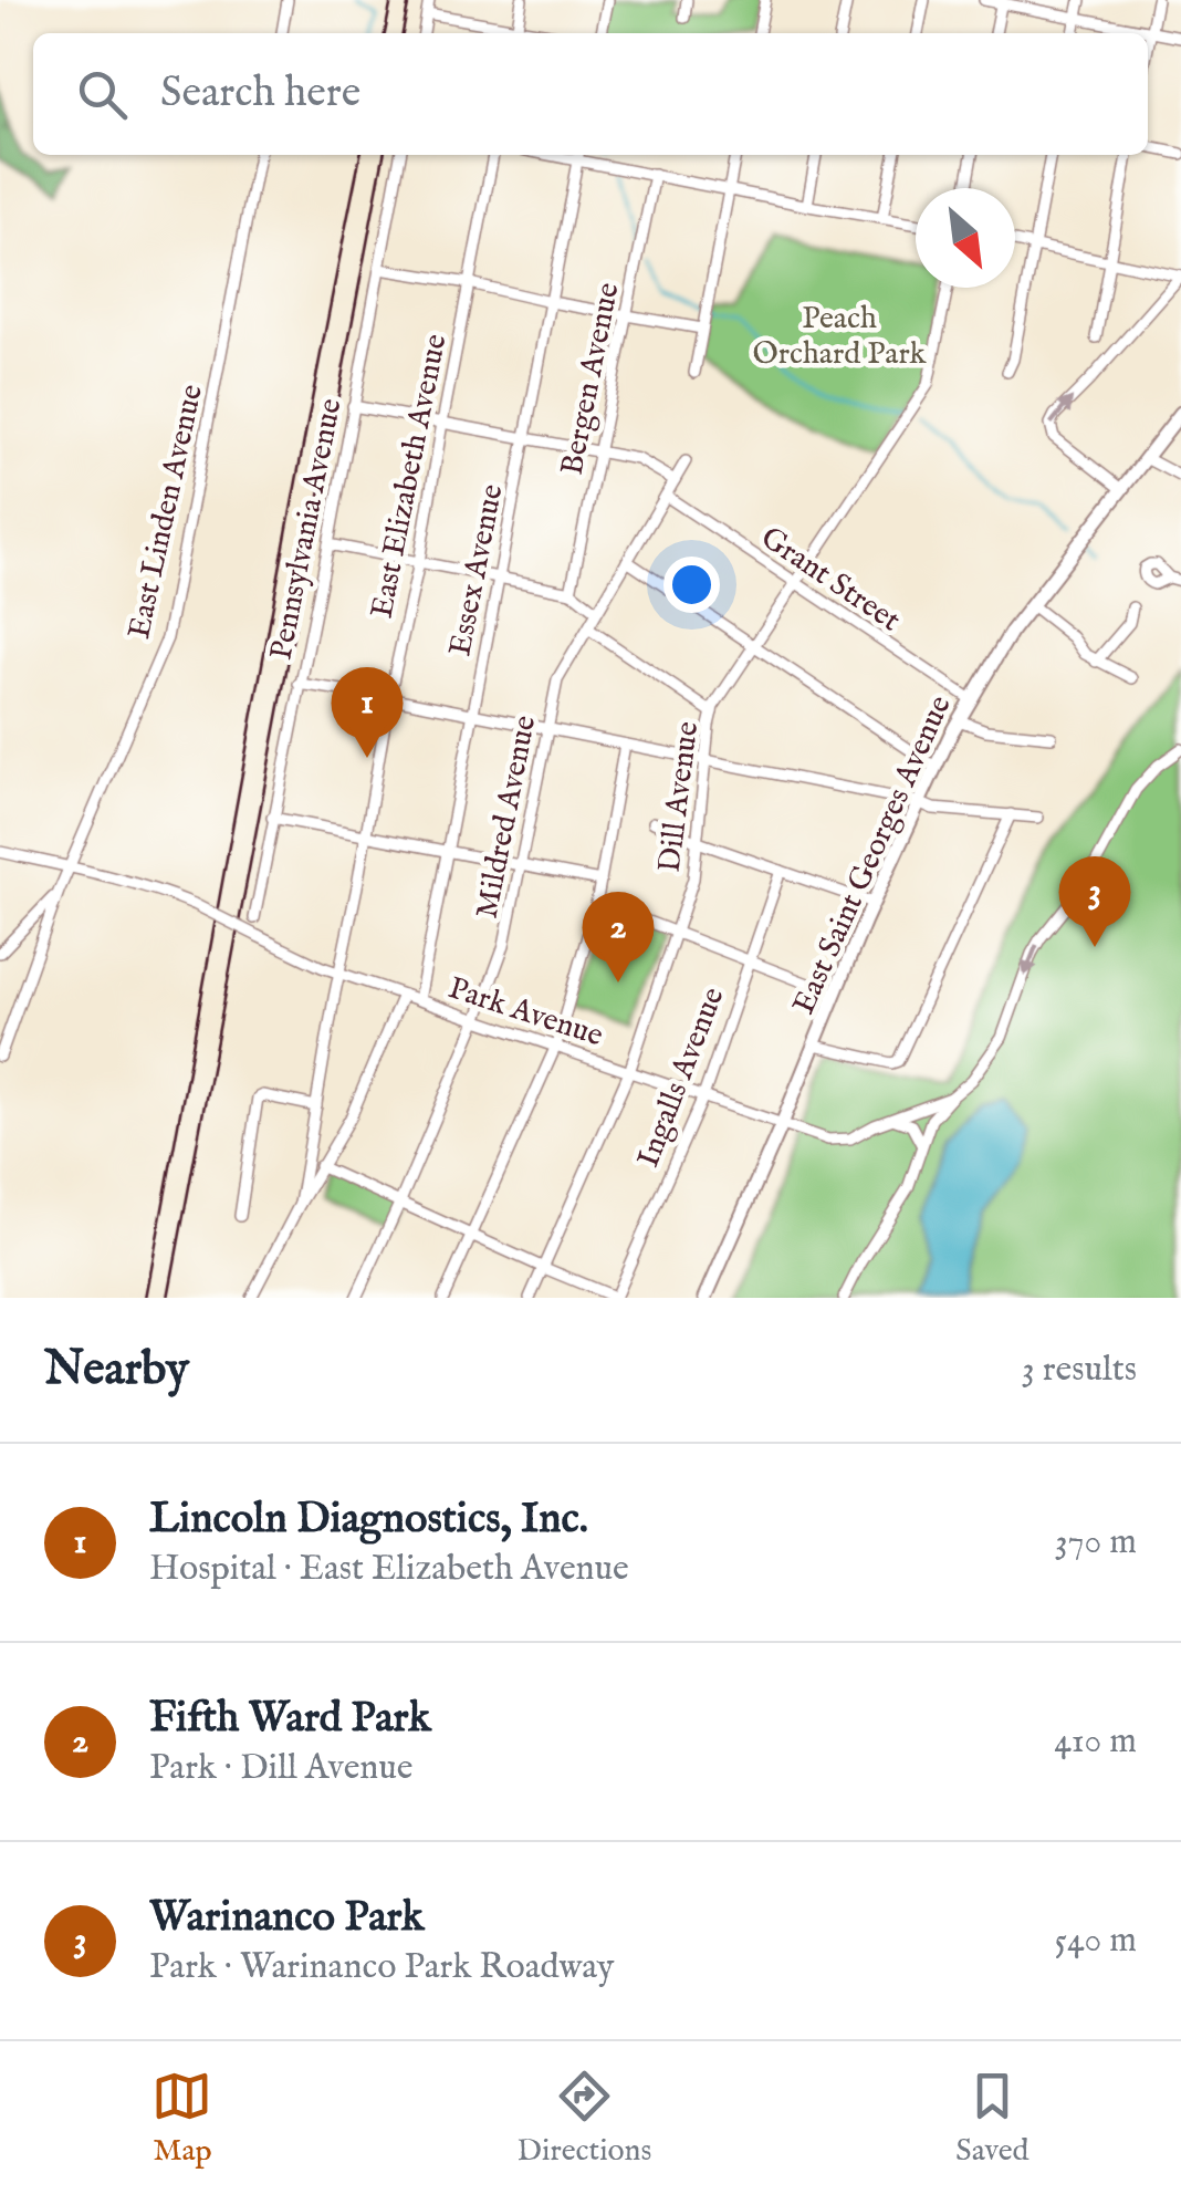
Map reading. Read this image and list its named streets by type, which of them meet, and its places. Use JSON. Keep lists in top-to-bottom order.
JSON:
{
  "streets": {
    "main road": ["East Saint Georges Avenue"],
    "street": [
      "Bergen Avenue",
      "East Elizabeth Avenue",
      "East Linden Avenue",
      "Pennsylvania Avenue",
      "Essex Avenue",
      "Grant Street",
      "Dill Avenue",
      "Mildred Avenue",
      "Park Avenue",
      "Ingalls Avenue"
    ]
  },
  "crossings": [
    ["East Elizabeth Avenue", "Park Avenue"],
    ["East Linden Avenue", "Park Avenue"],
    ["Essex Avenue", "Park Avenue"],
    ["Grant Street", "Dill Avenue"],
    ["Grant Street", "East Saint Georges Avenue"],
    ["Dill Avenue", "Park Avenue"],
    ["Mildred Avenue", "Park Avenue"],
    ["East Saint Georges Avenue", "Park Avenue"],
    ["Park Avenue", "Ingalls Avenue"]
  ],
  "parks": ["Peach Orchard Park"],
  "north": "bottom right",
  "page": {
    "search": "Search here",
    "pins": ["1", "3", "2"],
    "heading": ["Nearby", "3 results"],
    "list": [
      {
        "mark": "1",
        "name": "Lincoln Diagnostics, Inc.",
        "note": "Hospital · East Elizabeth Avenue",
        "value": "370 m"
      },
      {
        "mark": "2",
        "name": "Fifth Ward Park",
        "note": "Park · Dill Avenue",
        "value": "410 m"
      },
      {
        "mark": "3",
        "name": "Warinanco Park",
        "note": "Park · Warinanco Park Roadway",
        "value": "540 m"
      }
    ],
    "nav": ["Map", "Directions", "Saved"]
  }
}
